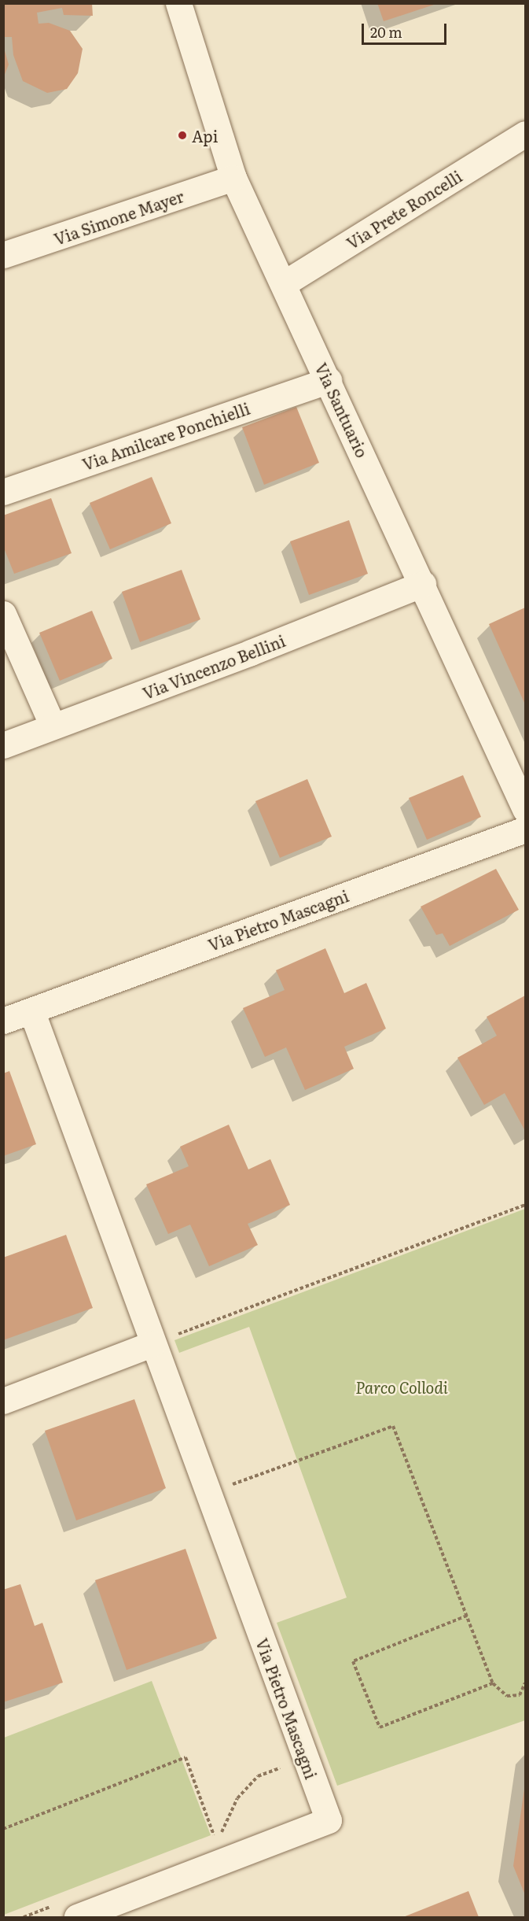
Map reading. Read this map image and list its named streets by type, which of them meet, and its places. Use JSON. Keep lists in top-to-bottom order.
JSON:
{
  "streets": {
    "street": [
      "Via Prete Roncelli",
      "Via Simone Mayer",
      "Via Santuario",
      "Via Amilcare Ponchielli",
      "Via Vincenzo Bellini",
      "Via Pietro Mascagni"
    ]
  },
  "crossings": [
    ["Via Prete Roncelli", "Via Santuario"],
    ["Via Simone Mayer", "Via Santuario"],
    ["Via Santuario", "Via Amilcare Ponchielli"],
    ["Via Santuario", "Via Vincenzo Bellini"]
  ],
  "parks": ["Parco Collodi"],
  "places": ["Api"],
  "scale_bar": "20 m"
}
